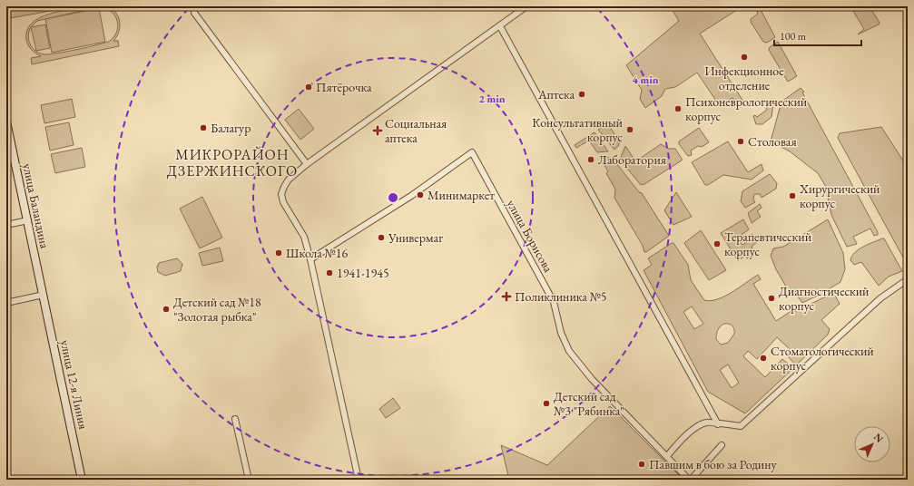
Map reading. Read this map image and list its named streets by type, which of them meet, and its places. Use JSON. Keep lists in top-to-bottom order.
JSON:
{
  "streets": {
    "street": ["улица Баландина", "улица Борисова", "улица 12-я Линия"]
  },
  "crossings": [
    ["улица Баландина", "улица 12-я Линия"]
  ],
  "districts": ["МИКРОРАЙОН ДЗЕРЖИНСКОГО"],
  "places": {
    "other": [
      "Инфекционное отделение",
      "Пятёрочка",
      "Аптека",
      "Психоневрологический корпус",
      "Балагур",
      "Консультативный корпус",
      "Столовая",
      "Лаборатория",
      "Минимаркет",
      "Хирургический корпус",
      "Универмаг",
      "Терапевтический корпус",
      "Школа №16",
      "1941-1945",
      "Диагностический корпус",
      "Детский сад №18 \"Золотая рыбка\"",
      "Стоматологический корпус",
      "Детский сад №3 \"Рябинка\"",
      "Павшим в бою за Родину"
    ],
    "health": ["Социальная аптека", "Поликлиника №5"]
  },
  "scale_bar": "100 m",
  "north": "top right",
  "rings": ["4 min", "2 min"]
}
